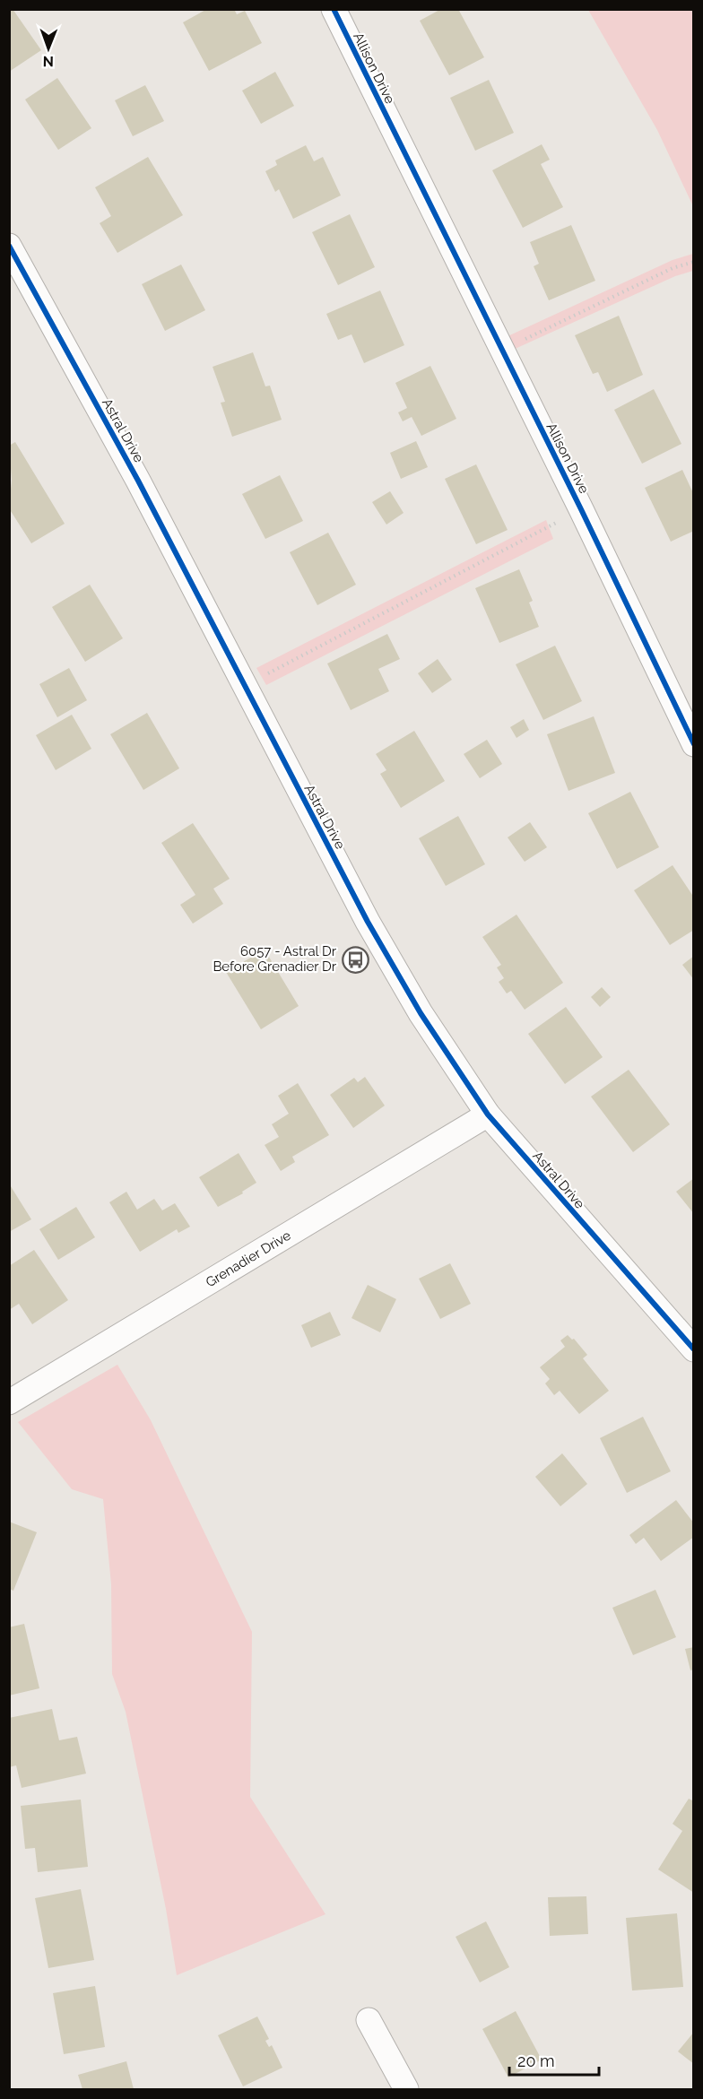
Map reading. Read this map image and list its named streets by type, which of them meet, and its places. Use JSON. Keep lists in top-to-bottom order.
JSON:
{
  "streets": {
    "street": ["Allison Drive", "Astral Drive", "Grenadier Drive"]
  },
  "crossings": [
    ["Astral Drive", "Grenadier Drive"]
  ],
  "places": {
    "bus stop": ["6057 - Astral Dr Before Grenadier Dr"]
  },
  "scale_bar": "20 m",
  "north": "bottom"
}
